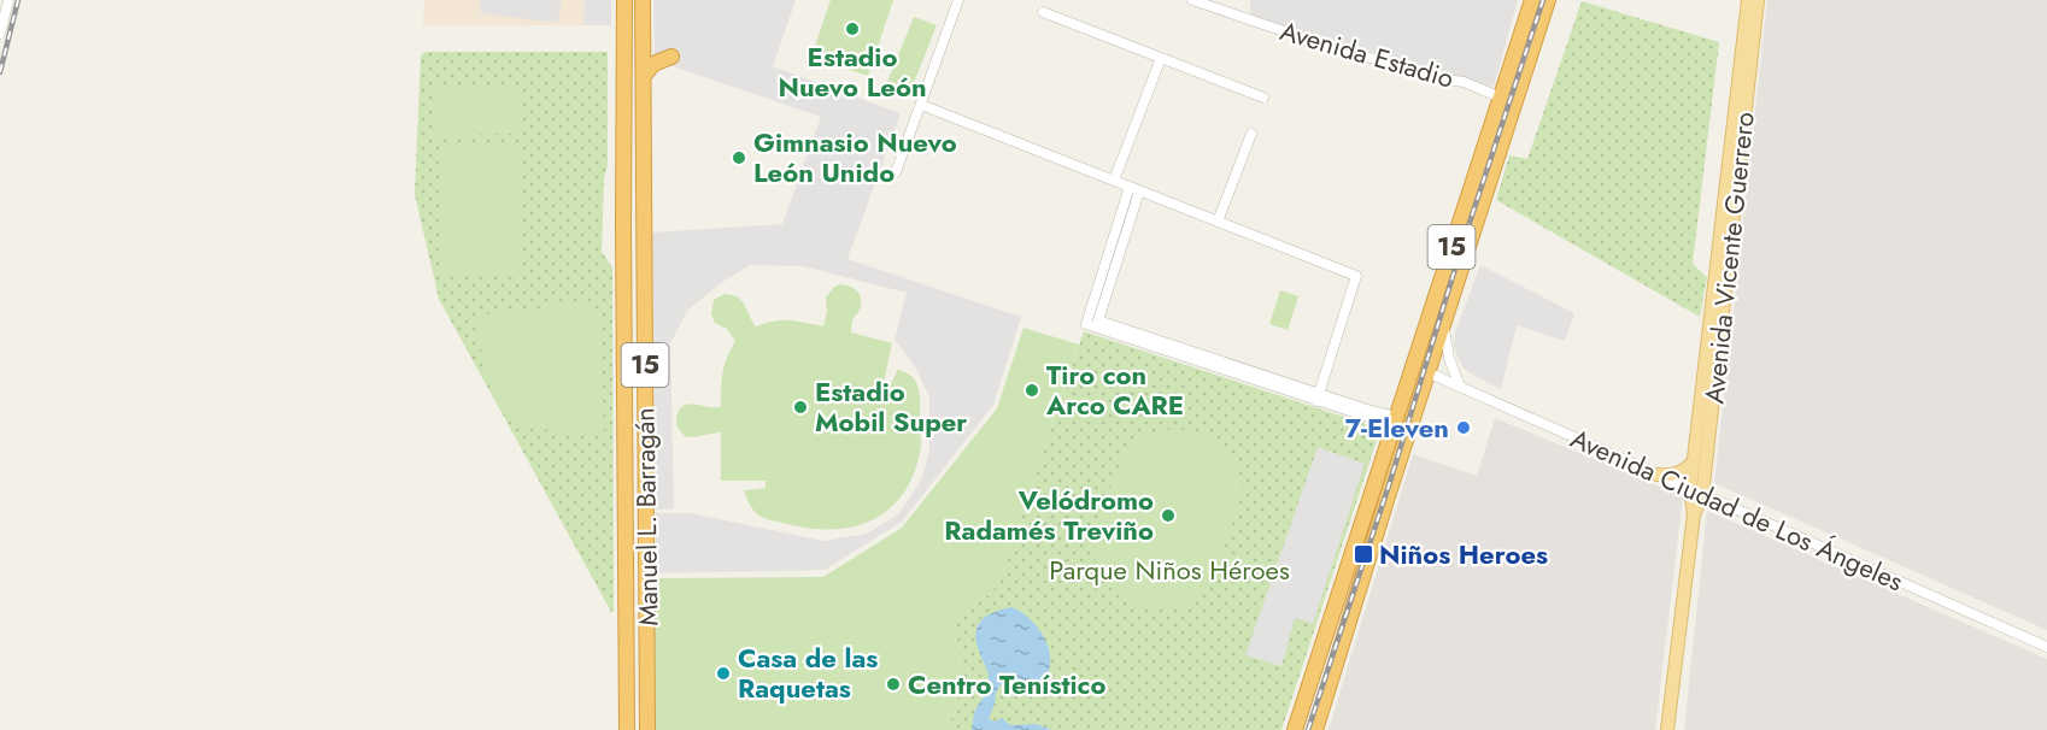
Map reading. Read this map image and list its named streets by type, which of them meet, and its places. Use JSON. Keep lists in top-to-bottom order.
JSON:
{
  "streets": {
    "highway": ["15", "Manuel L. Barragán"],
    "main road": ["Avenida Vicente Guerrero"],
    "street": ["Avenida Estadio", "Avenida Ciudad de Los Ángeles"]
  },
  "crossings": [
    ["Avenida Estadio", "15"],
    ["15", "Avenida Ciudad de Los Ángeles"],
    ["Avenida Vicente Guerrero", "Avenida Ciudad de Los Ángeles"]
  ],
  "parks": ["Parque Niños Héroes"],
  "places": {
    "other": [
      "Estadio Nuevo León",
      "Gimnasio Nuevo León Unido",
      "Tiro con Arco CARE",
      "Estadio Mobil Super",
      "7-Eleven",
      "Velódromo Radamés Treviño",
      "Casa de las Raquetas",
      "Centro Tenístico"
    ],
    "transit": ["Niños Heroes"]
  }
}
